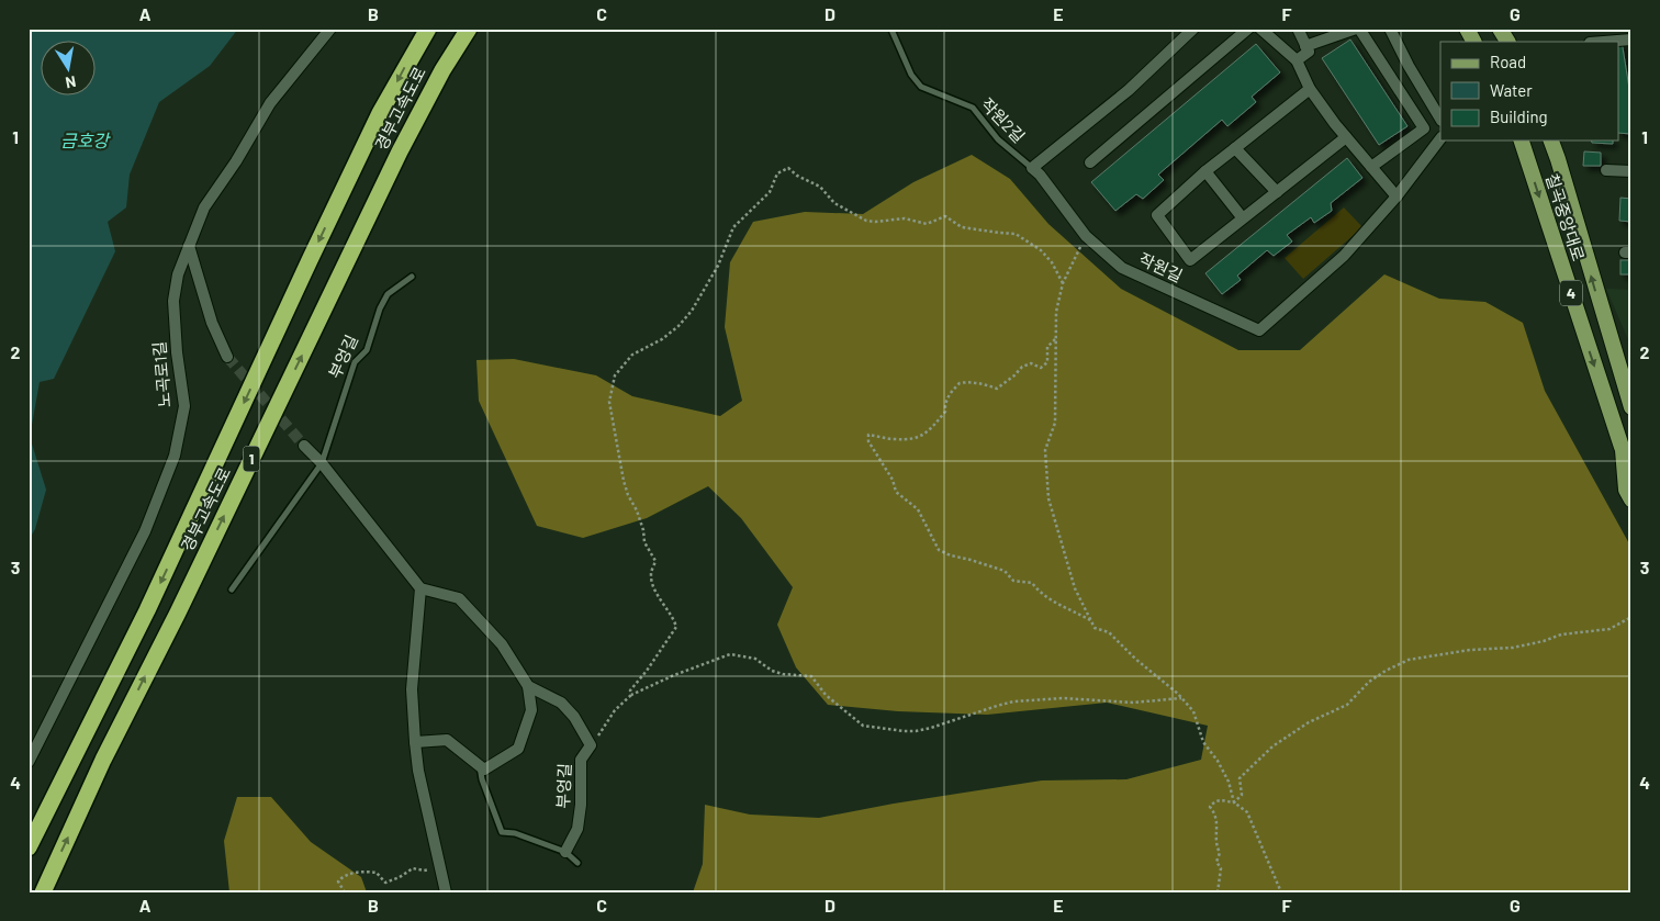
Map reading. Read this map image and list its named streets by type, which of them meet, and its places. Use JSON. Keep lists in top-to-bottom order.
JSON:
{
  "streets": {
    "highway": ["경부고속도로", "1"],
    "main road": ["칠곡중앙대로", "4"],
    "street": ["작원길", "부엉길", "노곡로1길"],
    "lane": ["작원2길"]
  },
  "crossings": [
    ["작원2길", "작원길"]
  ],
  "water": ["금호강"],
  "legend": ["Road", "Water", "Building"],
  "north": "bottom",
  "grid": {
    "columns": [
      "A",
      "B",
      "C",
      "D",
      "E",
      "F",
      "G"
    ],
    "rows": [
      "1",
      "2",
      "3",
      "4"
    ]
  }
}
